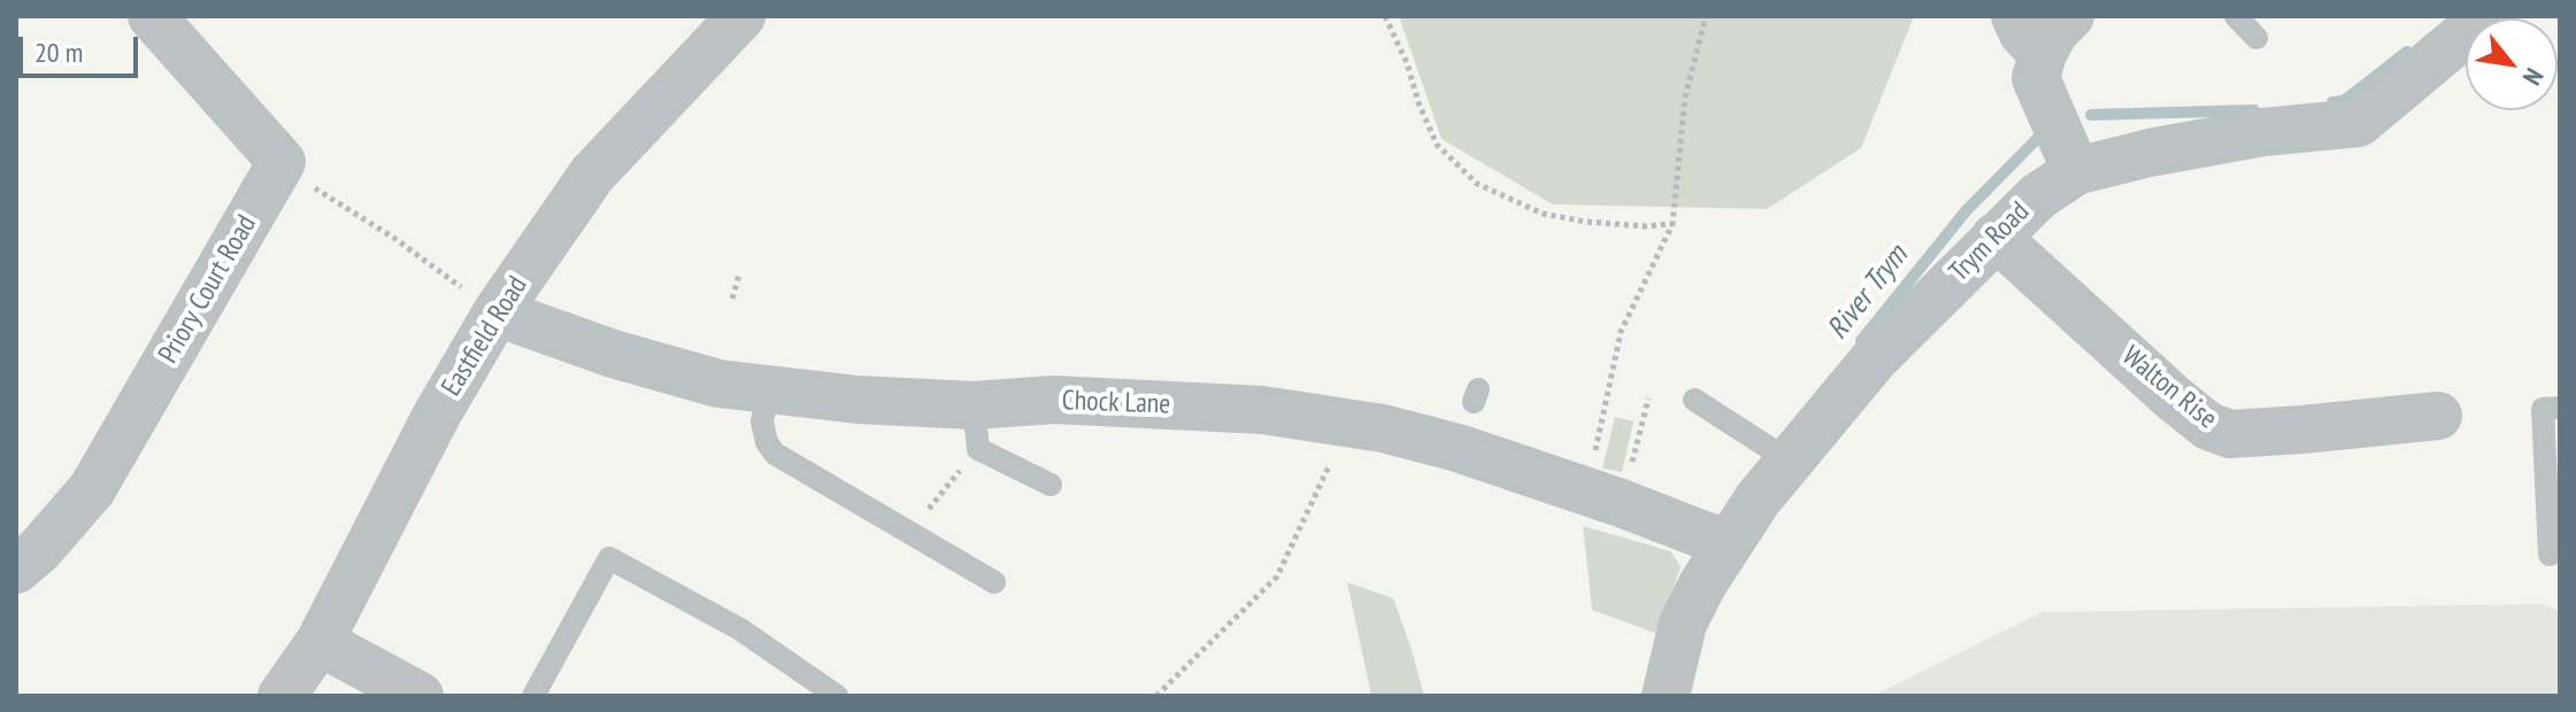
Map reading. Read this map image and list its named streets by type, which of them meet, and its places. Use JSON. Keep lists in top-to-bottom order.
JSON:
{
  "streets": {
    "street": [
      "Trym Road",
      "Priory Court Road",
      "Eastfield Road",
      "Walton Rise",
      "Chock Lane"
    ]
  },
  "crossings": [
    ["Trym Road", "Walton Rise"],
    ["Trym Road", "Chock Lane"],
    ["Eastfield Road", "Chock Lane"]
  ],
  "water": ["River Trym"],
  "scale_bar": "20 m",
  "north": "bottom right"
}
